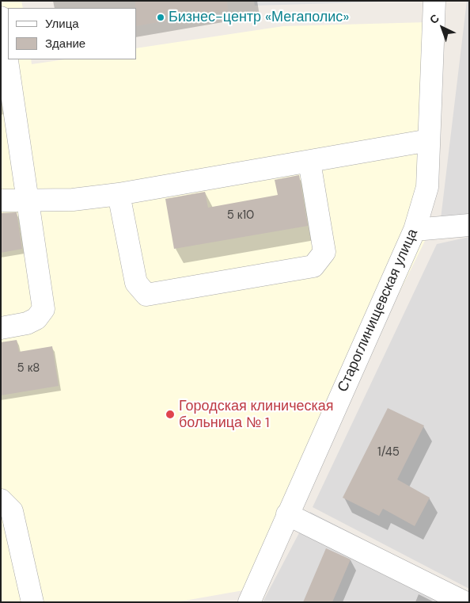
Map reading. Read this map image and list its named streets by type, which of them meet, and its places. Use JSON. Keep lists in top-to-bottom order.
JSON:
{
  "streets": {
    "street": ["Староглинищевская улица"]
  },
  "places": ["Бизнес-центр «Мегаполис»", "Городская клиническая больница № 1"],
  "house_numbers": ["5 к10", "5 к8", "1/45"],
  "legend": ["Улица", "Здание"],
  "north": "top left"
}
